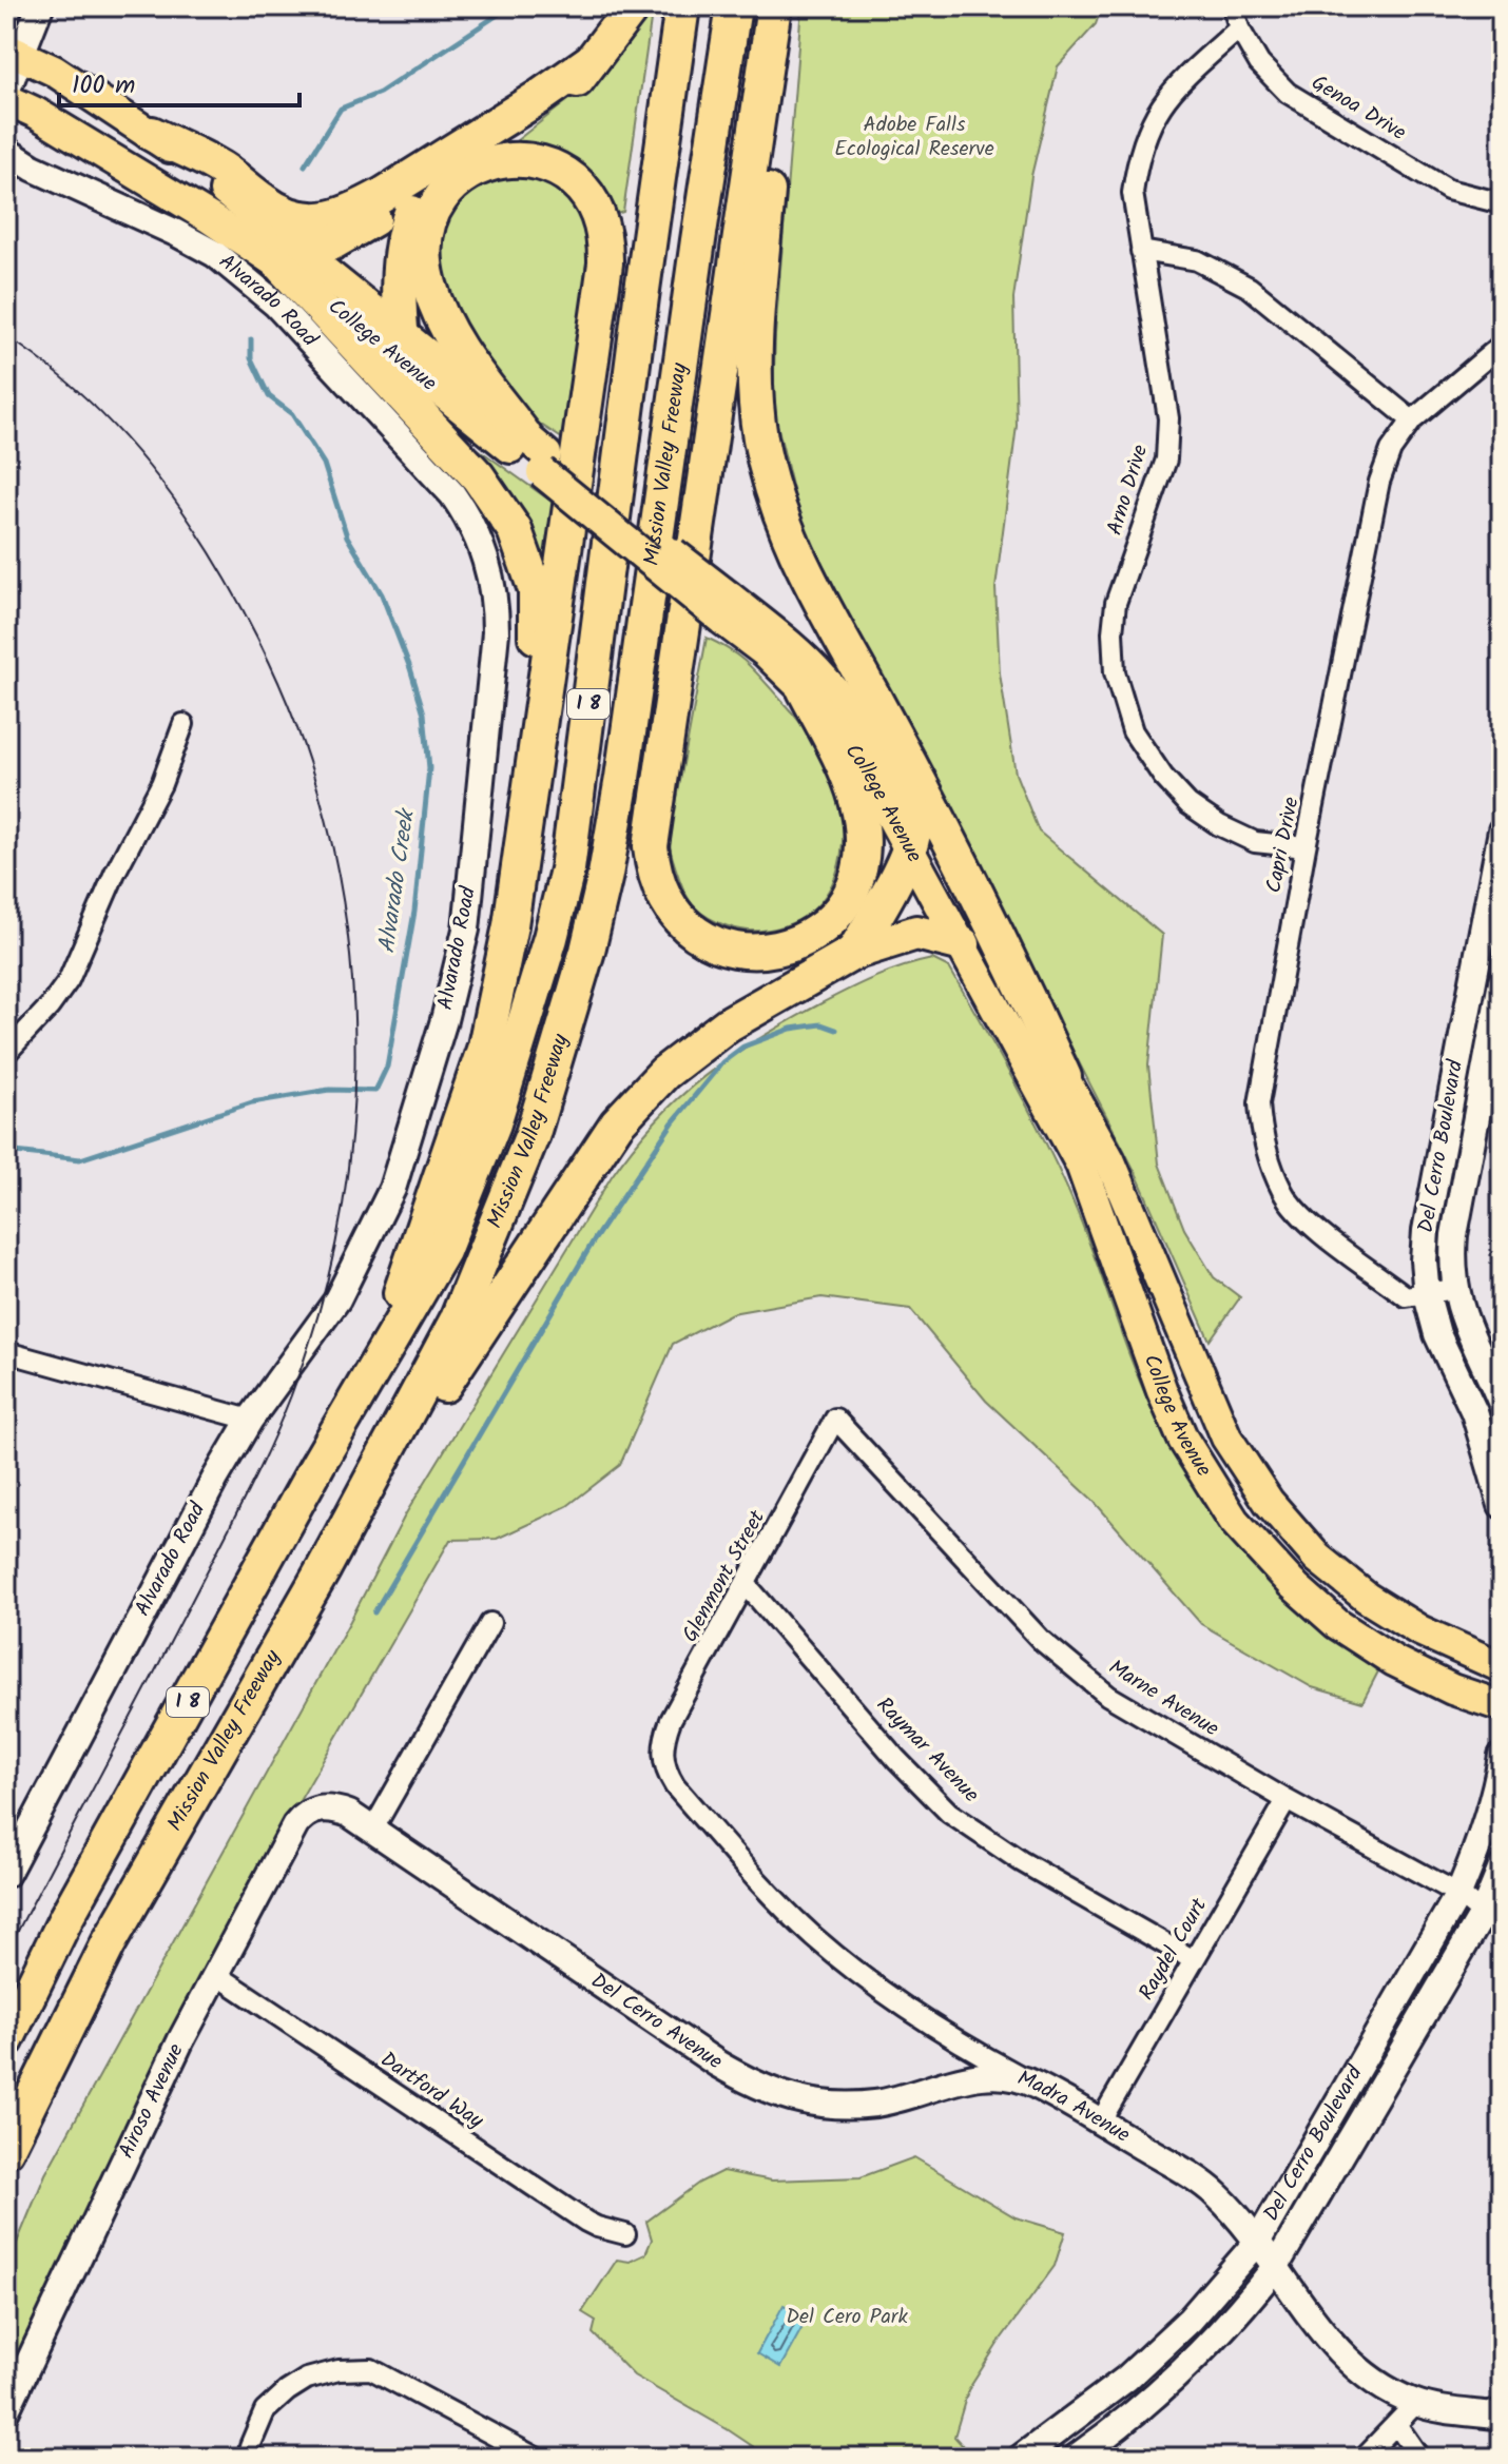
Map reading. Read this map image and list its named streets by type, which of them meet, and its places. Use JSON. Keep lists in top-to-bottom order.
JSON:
{
  "streets": {
    "highway": ["Mission Valley Freeway", "I 8"],
    "main road": ["College Avenue"],
    "street": [
      "Genoa Drive",
      "Alvarado Road",
      "Arno Drive",
      "Capri Drive",
      "Del Cerro Boulevard",
      "Glenmont Street",
      "Marne Avenue",
      "Raymar Avenue",
      "Raydel Court",
      "Del Cerro Avenue",
      "Dartford Way",
      "Airoso Avenue",
      "Madra Avenue"
    ]
  },
  "crossings": [
    ["Genoa Drive", "Arno Drive"],
    ["Arno Drive", "Capri Drive"],
    ["Capri Drive", "Del Cerro Boulevard"],
    ["Del Cerro Boulevard", "Marne Avenue"],
    ["Del Cerro Boulevard", "Madra Avenue"],
    ["Glenmont Street", "Marne Avenue"],
    ["Glenmont Street", "Raymar Avenue"],
    ["Glenmont Street", "Madra Avenue"],
    ["Marne Avenue", "Raydel Court"],
    ["Raymar Avenue", "Raydel Court"],
    ["Raydel Court", "Madra Avenue"],
    ["Del Cerro Avenue", "Airoso Avenue"],
    ["Del Cerro Avenue", "Madra Avenue"],
    ["Dartford Way", "Airoso Avenue"]
  ],
  "water": ["Alvarado Creek"],
  "parks": ["Adobe Falls Ecological Reserve", "Del Cero Park"],
  "scale_bar": "100 m"
}
